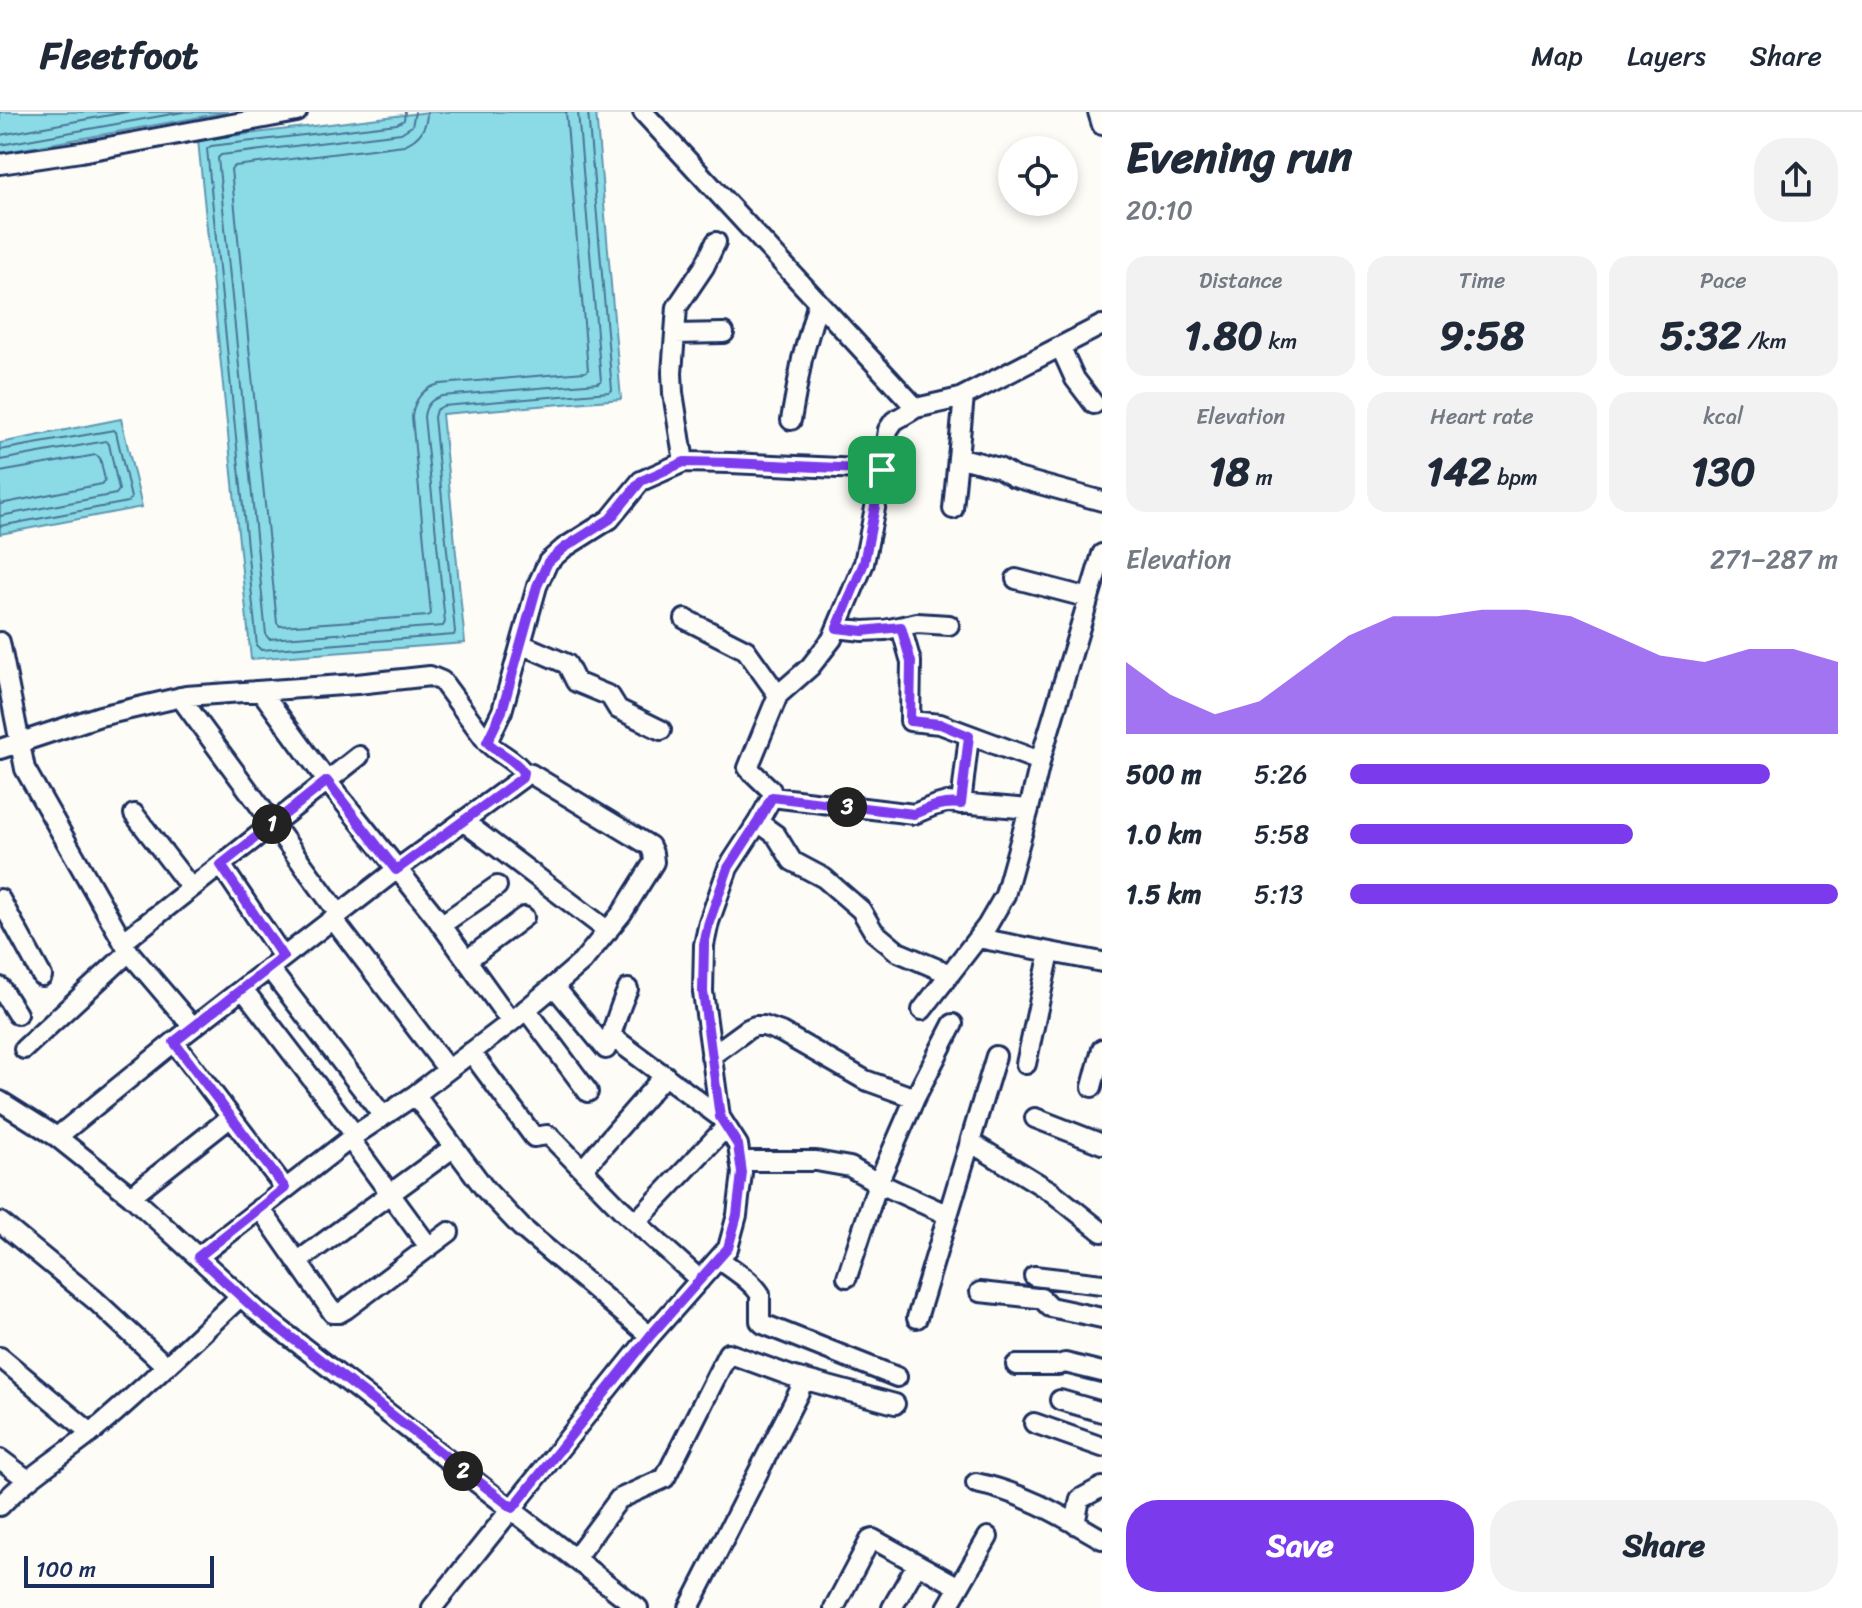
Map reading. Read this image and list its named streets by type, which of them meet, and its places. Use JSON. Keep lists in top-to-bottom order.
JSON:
{
  "scale_bar": "100 m",
  "page": {
    "header": "Fleetfoot",
    "nav": ["Map", "Layers", "Share"],
    "heading": ["Evening run", "20:10"],
    "stats": [
      ["Distance", "1.80 km"],
      ["Time", "9:58"],
      ["Pace", "5:32 /km"],
      ["Elevation", "18 m"],
      ["Heart rate", "142 bpm"],
      ["kcal", "130"]
    ],
    "chart": ["Elevation", "271–287 m"],
    "list": [
      {
        "name": "500 m",
        "note": "5:26"
      },
      {
        "name": "1.0 km",
        "note": "5:58"
      },
      {
        "name": "1.5 km",
        "note": "5:13"
      }
    ],
    "pins": ["3", "1", "2"],
    "buttons": ["Save", "Share"],
    "scale": "100 m"
  }
}
